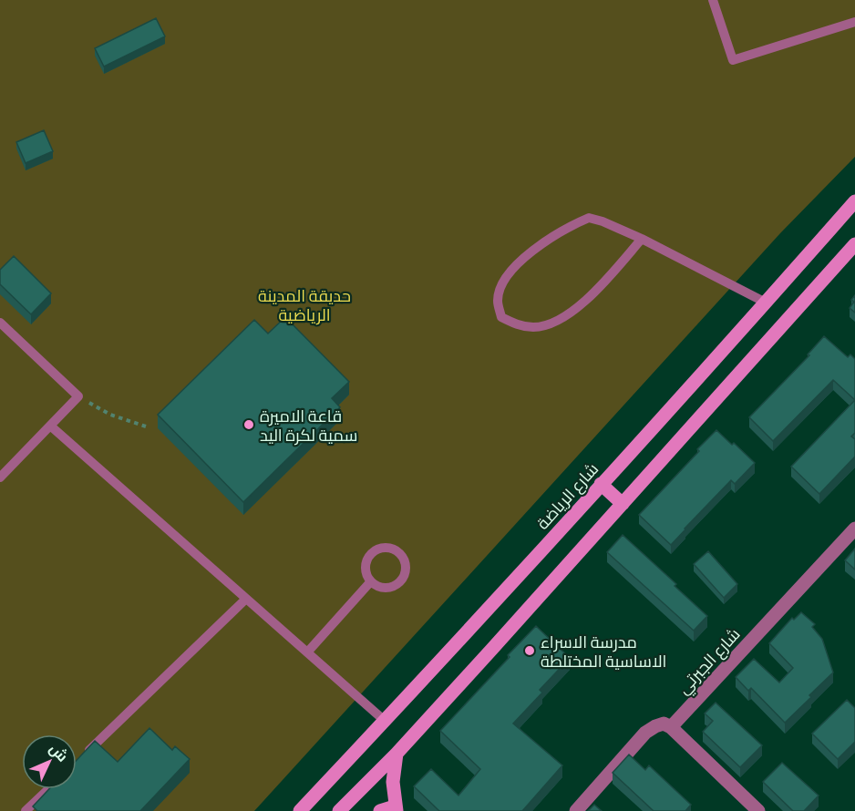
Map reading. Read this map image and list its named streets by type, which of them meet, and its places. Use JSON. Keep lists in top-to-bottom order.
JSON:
{
  "streets": {
    "main road": ["شارع الرياضة"],
    "street": ["شارع الجبرتي"]
  },
  "parks": ["حديقة المدينة الرياضية"],
  "places": ["قاعة الاميرة سمية لكرة اليد", "مدرسة الاسراء الاساسية المختلطة"],
  "north": "top right"
}
